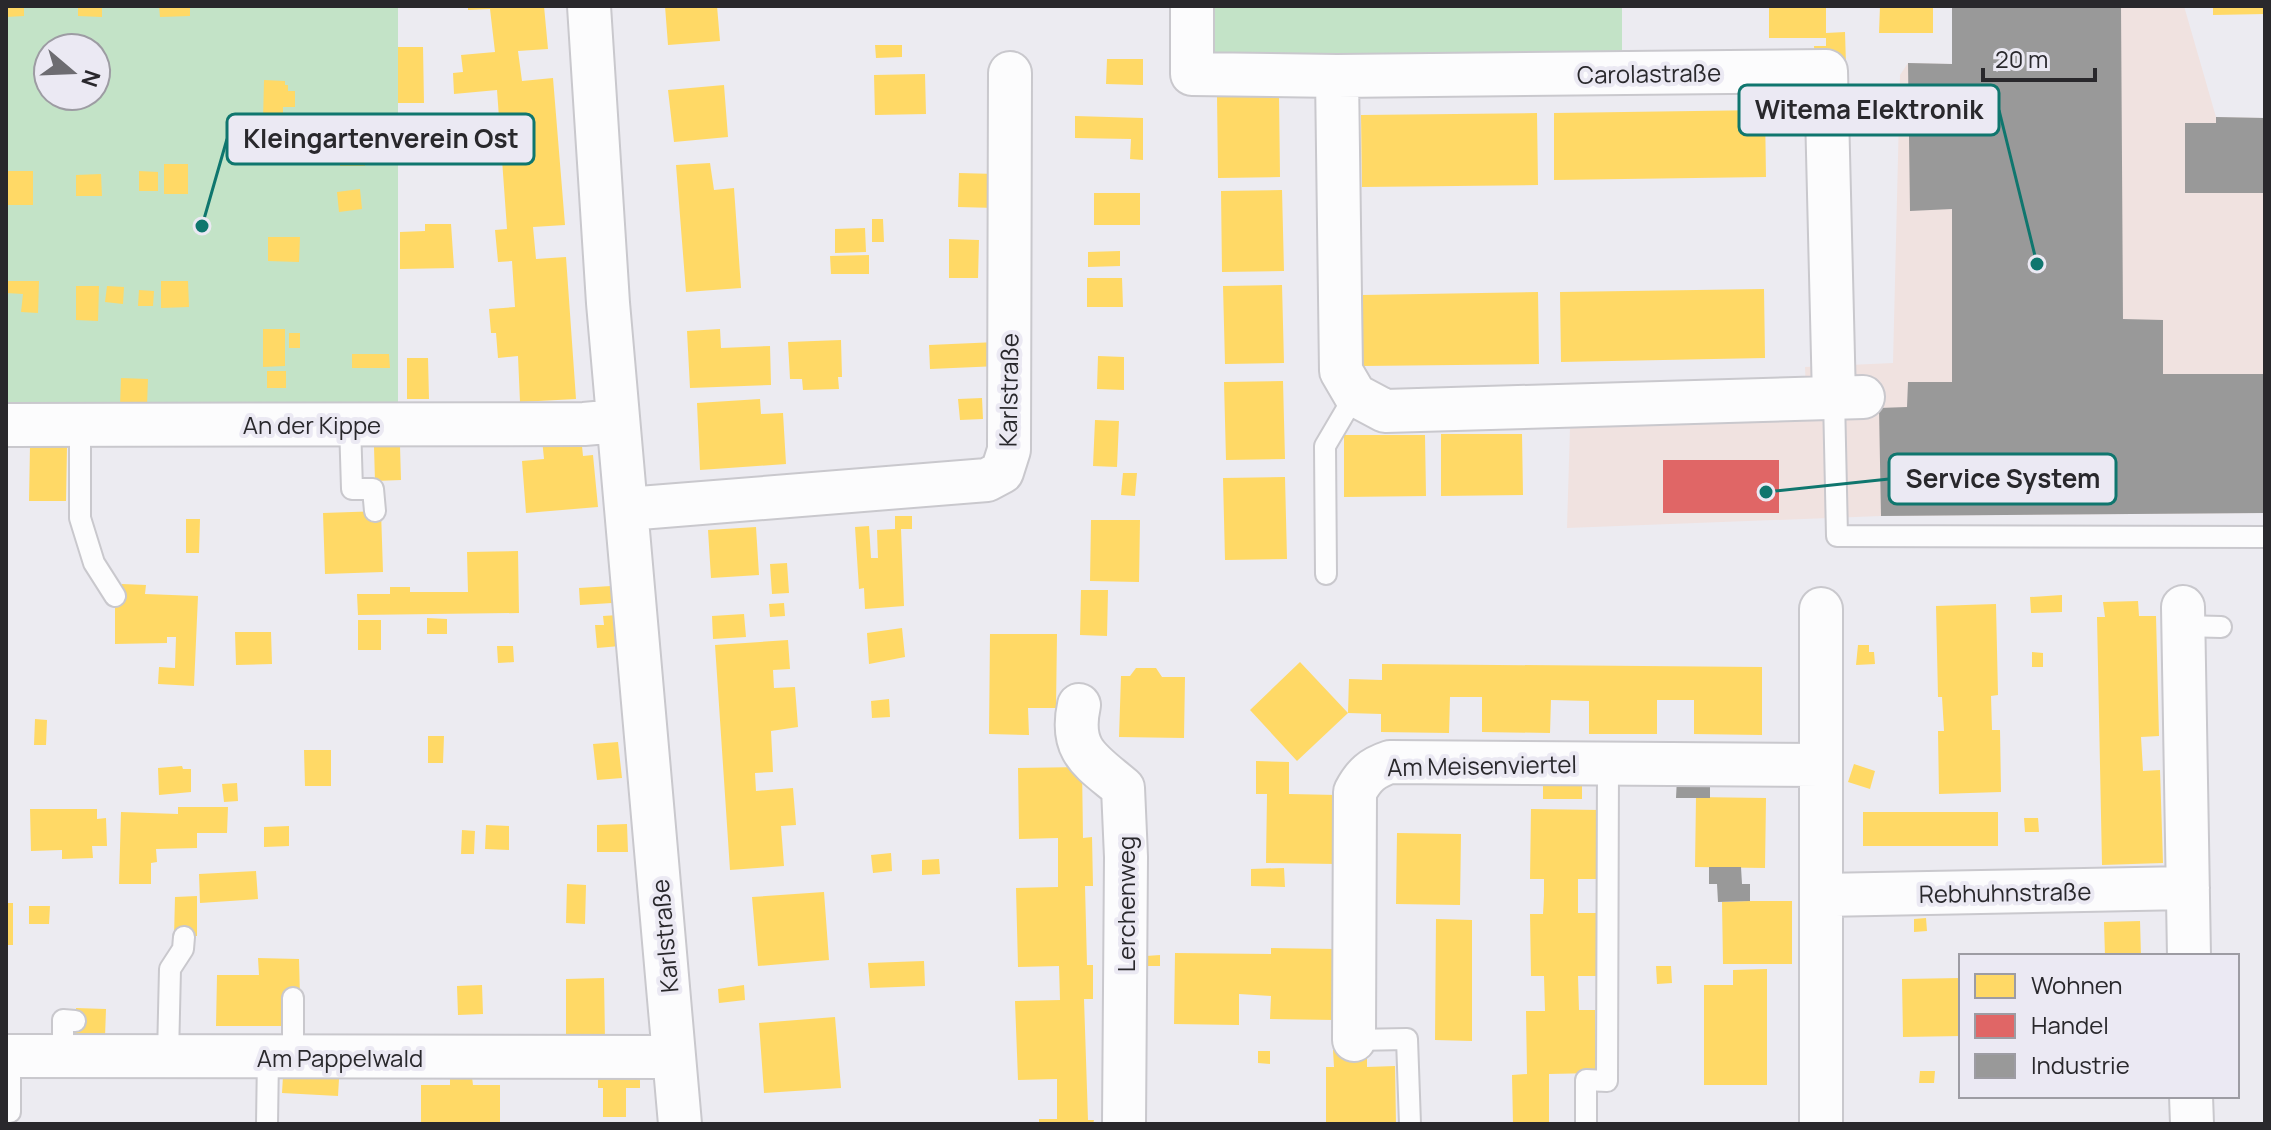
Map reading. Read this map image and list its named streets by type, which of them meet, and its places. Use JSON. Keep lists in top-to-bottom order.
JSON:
{
  "streets": {
    "street": [
      "Carolastraße",
      "Karlstraße",
      "An der Kippe",
      "Am Meisenviertel",
      "Rebhuhnstraße",
      "Lerchenweg",
      "Am Pappelwald"
    ]
  },
  "crossings": [
    ["Karlstraße", "An der Kippe"],
    ["Karlstraße", "Am Pappelwald"]
  ],
  "places": ["Kleingartenverein Ost", "Witema Elektronik", "Service System"],
  "legend": ["Wohnen", "Handel", "Industrie"],
  "scale_bar": "20 m",
  "north": "right"
}
